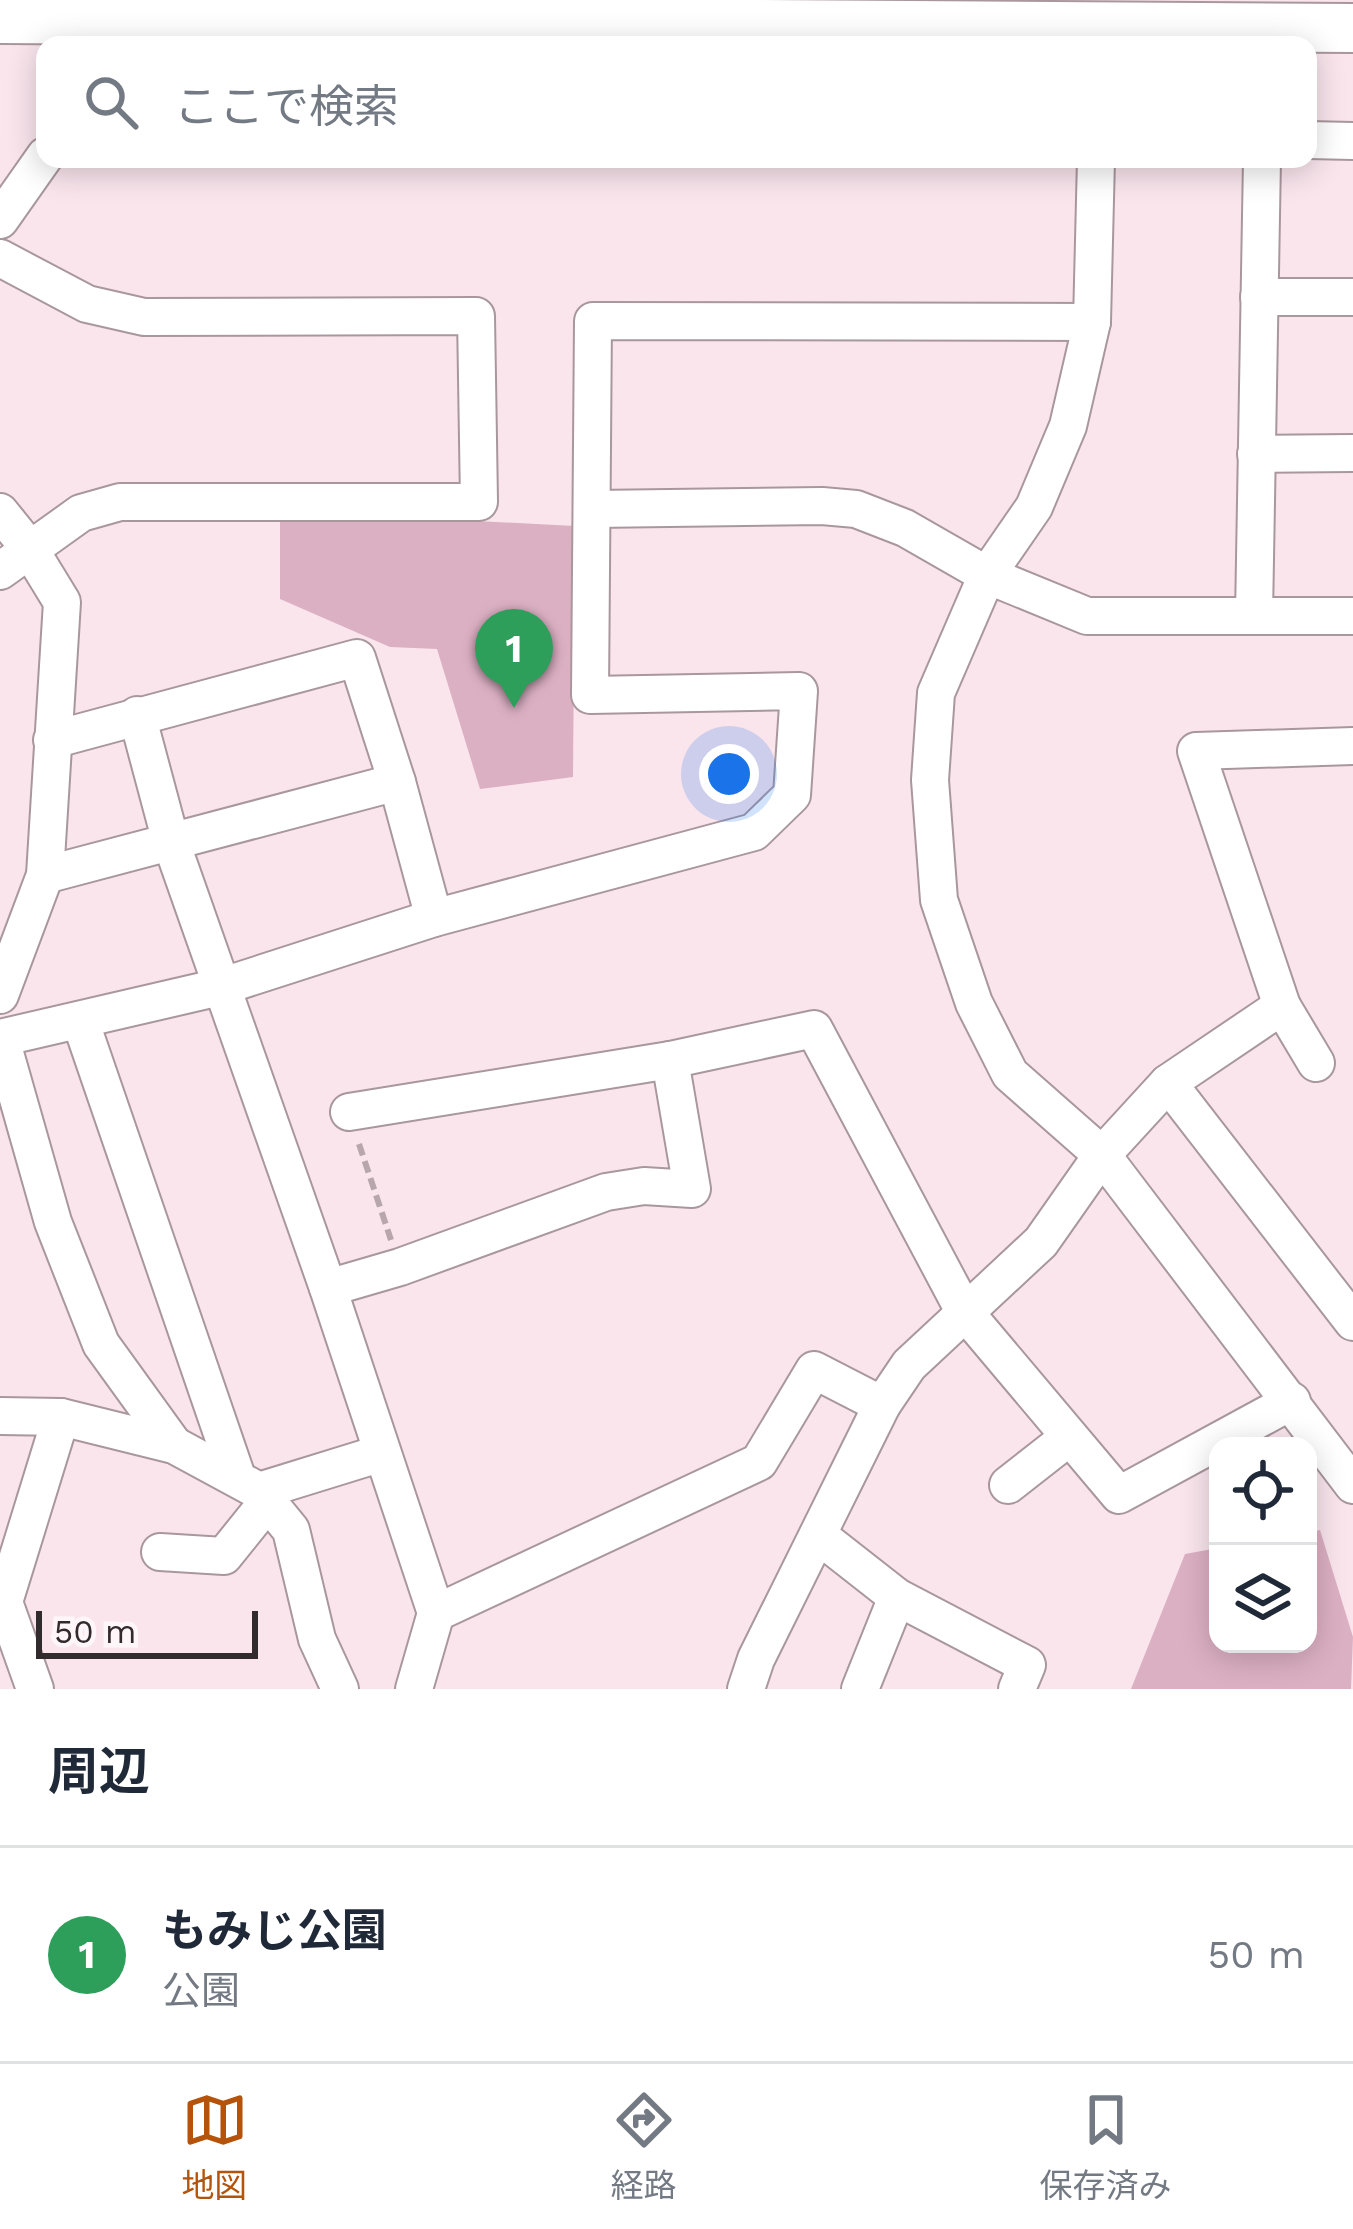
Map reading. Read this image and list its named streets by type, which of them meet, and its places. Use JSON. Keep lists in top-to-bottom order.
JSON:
{
  "scale_bar": "50 m",
  "page": {
    "search": "ここで検索",
    "pins": "1",
    "scale": "50 m",
    "heading": "周辺",
    "list": [
      {
        "mark": "1",
        "name": "もみじ公園",
        "note": "公園",
        "value": "50 m"
      }
    ],
    "nav": ["地図", "経路", "保存済み"]
  }
}
